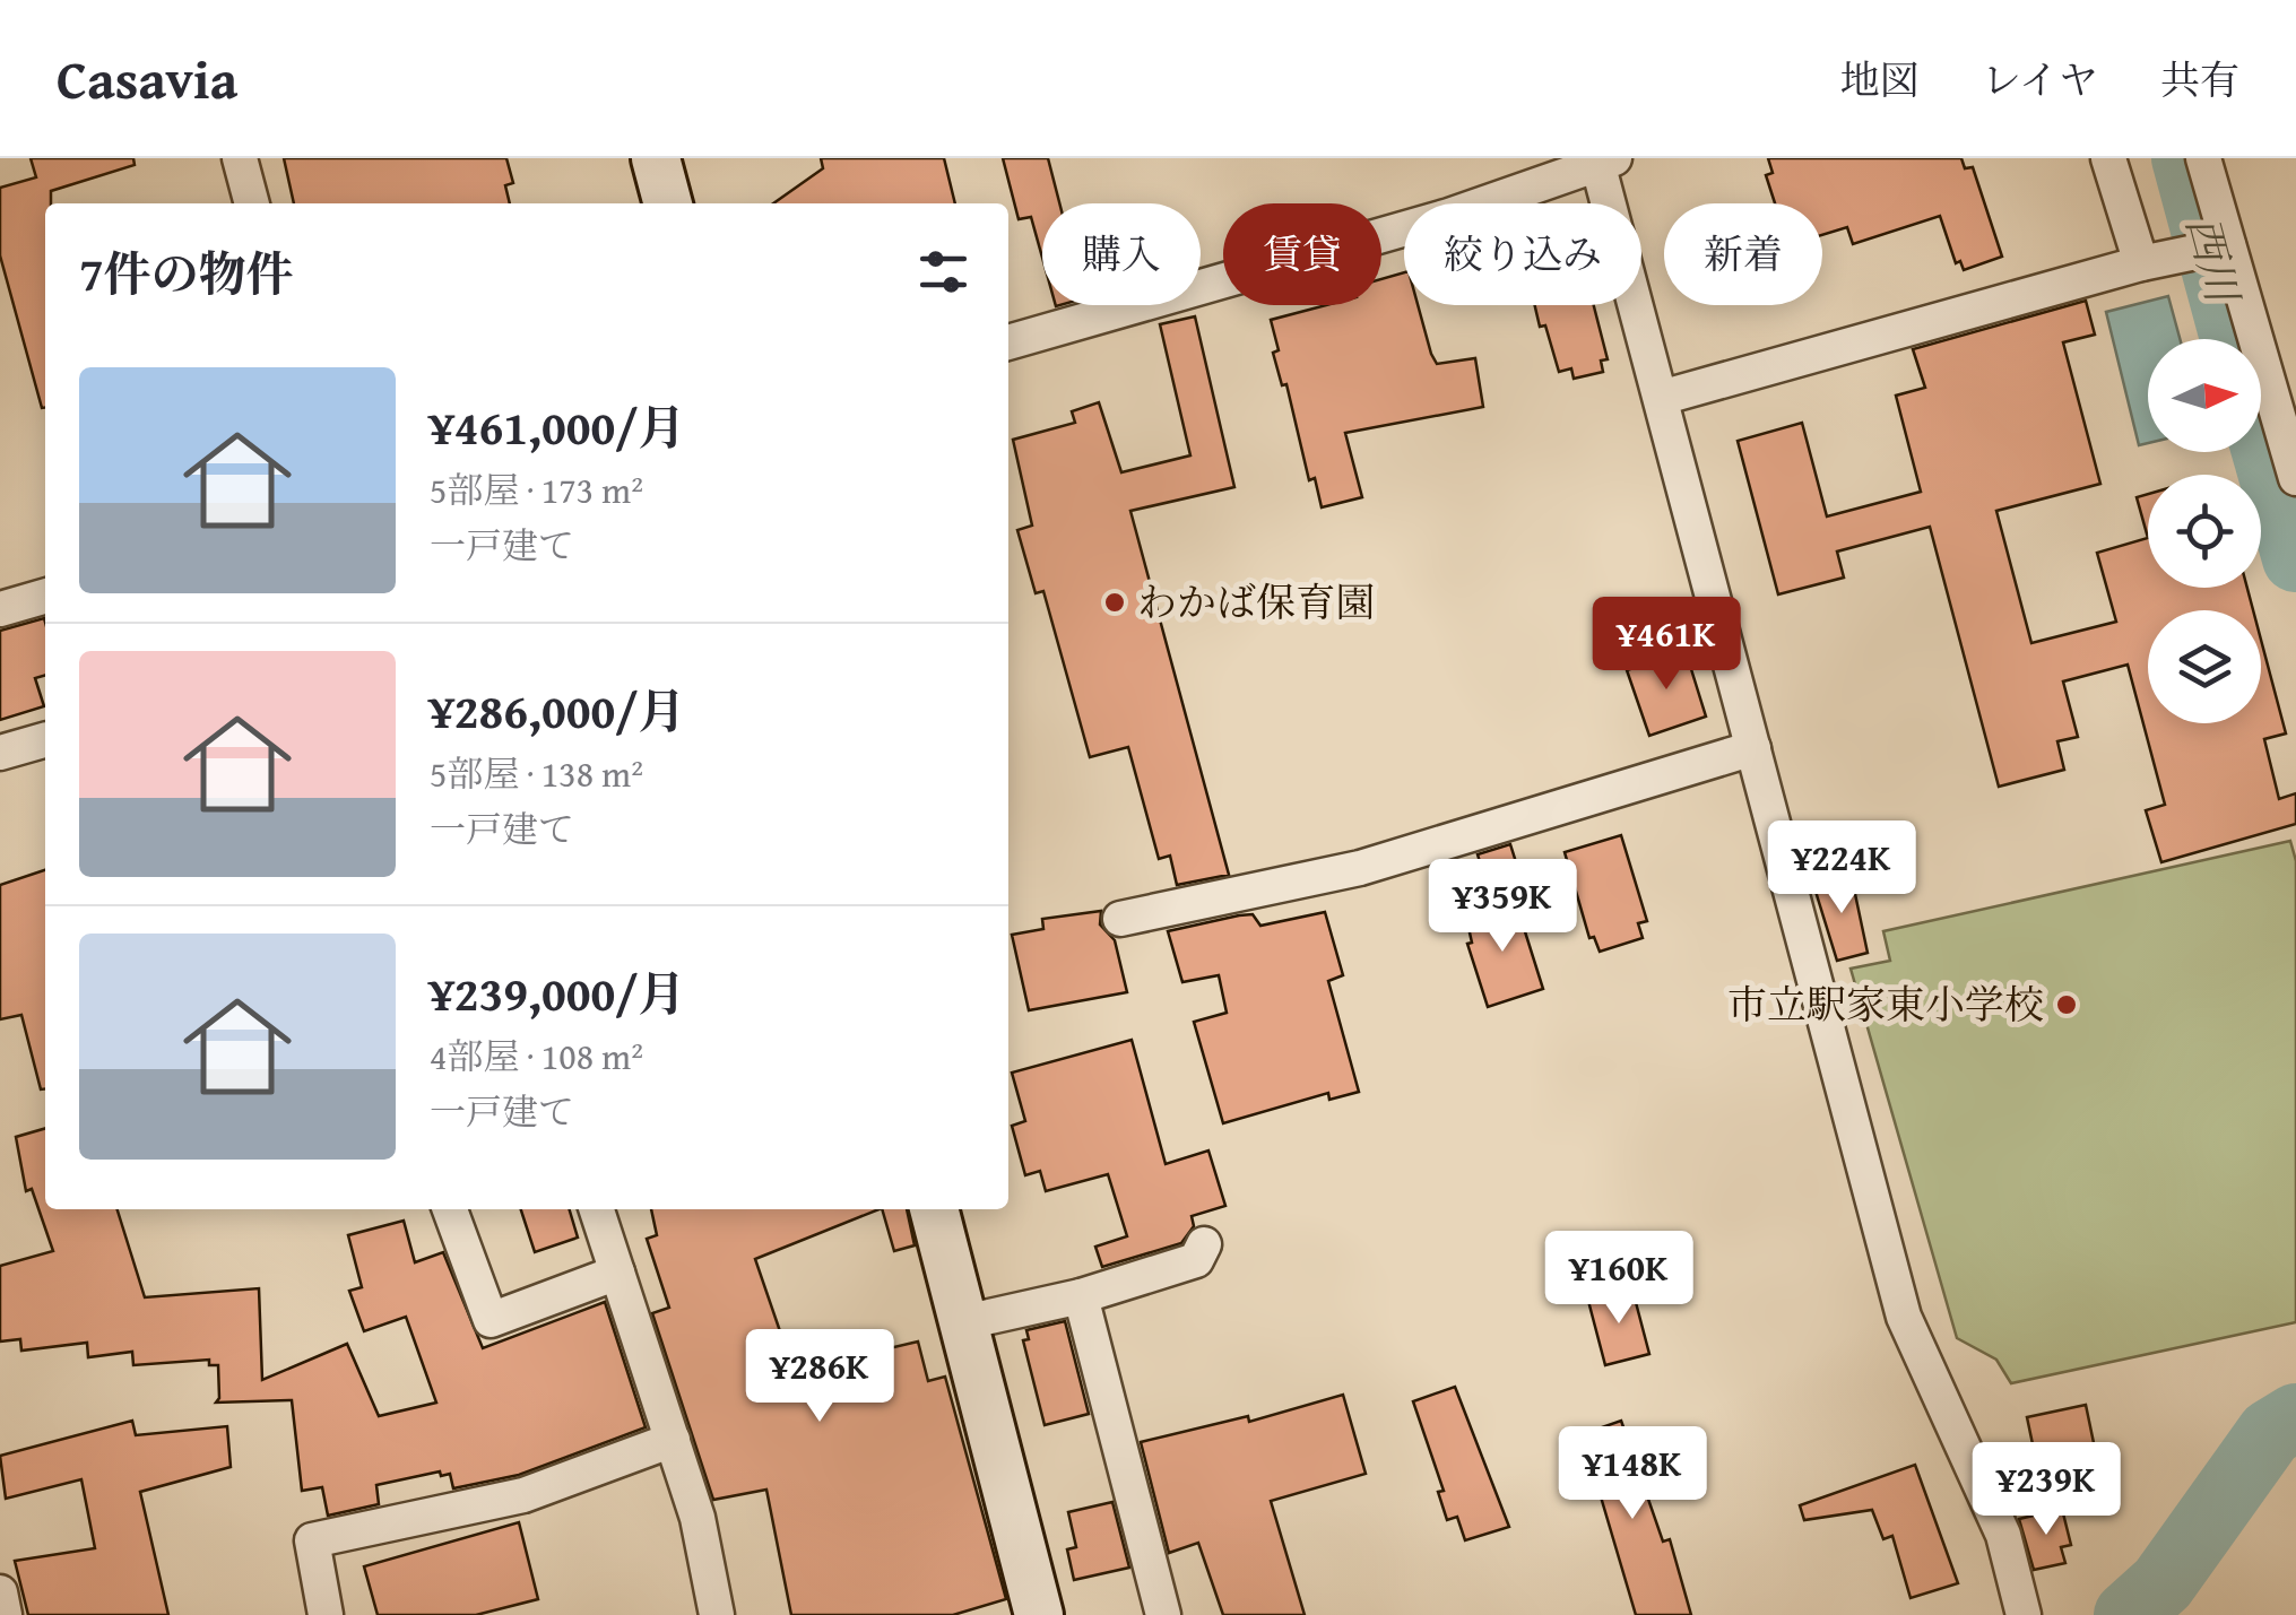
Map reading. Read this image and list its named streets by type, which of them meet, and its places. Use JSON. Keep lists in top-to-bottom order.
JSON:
{
  "water": ["西川"],
  "places": ["わかば保育園", "市立駅家東小学校"],
  "north": "right",
  "page": {
    "header": "Casavia",
    "nav": ["地図", "レイヤ", "共有"],
    "chip": [
      "購入",
      "賃貸",
      "絞り込み",
      "新着"
    ],
    "heading": "7件の物件",
    "list": [
      {
        "name": "¥461,000/月",
        "note": "5部屋 · 173 m² · 一戸建て"
      },
      {
        "name": "¥286,000/月",
        "note": "5部屋 · 138 m² · 一戸建て"
      },
      {
        "name": "¥239,000/月",
        "note": "4部屋 · 108 m² · 一戸建て"
      }
    ],
    "price": [
      "¥461K",
      "¥224K",
      "¥359K",
      "¥160K",
      "¥286K",
      "¥148K",
      "¥239K"
    ]
  }
}
